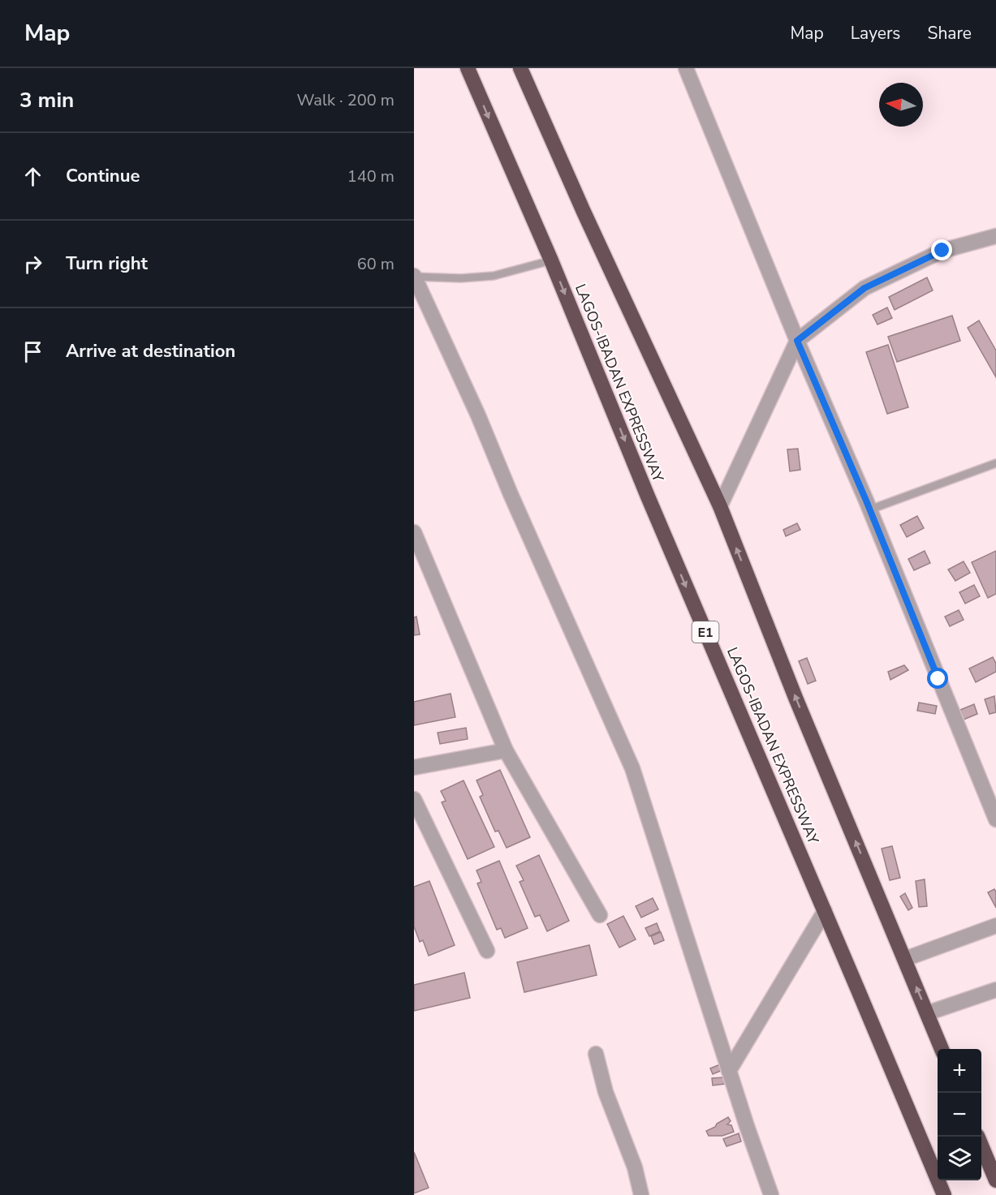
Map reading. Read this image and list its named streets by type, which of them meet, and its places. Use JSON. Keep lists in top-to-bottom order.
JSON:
{
  "streets": {
    "highway": ["LAGOS-IBADAN EXPRESSWAY", "E1"]
  },
  "north": "left",
  "page": {
    "header": "Map",
    "nav": ["Map", "Layers", "Share"],
    "heading": ["3 min", "Walk · 200 m"],
    "list": [
      ["Continue", "140 m"],
      ["Turn right", "60 m"],
      "Arrive at destination"
    ],
    "map_buttons": ["+", "−"]
  }
}
